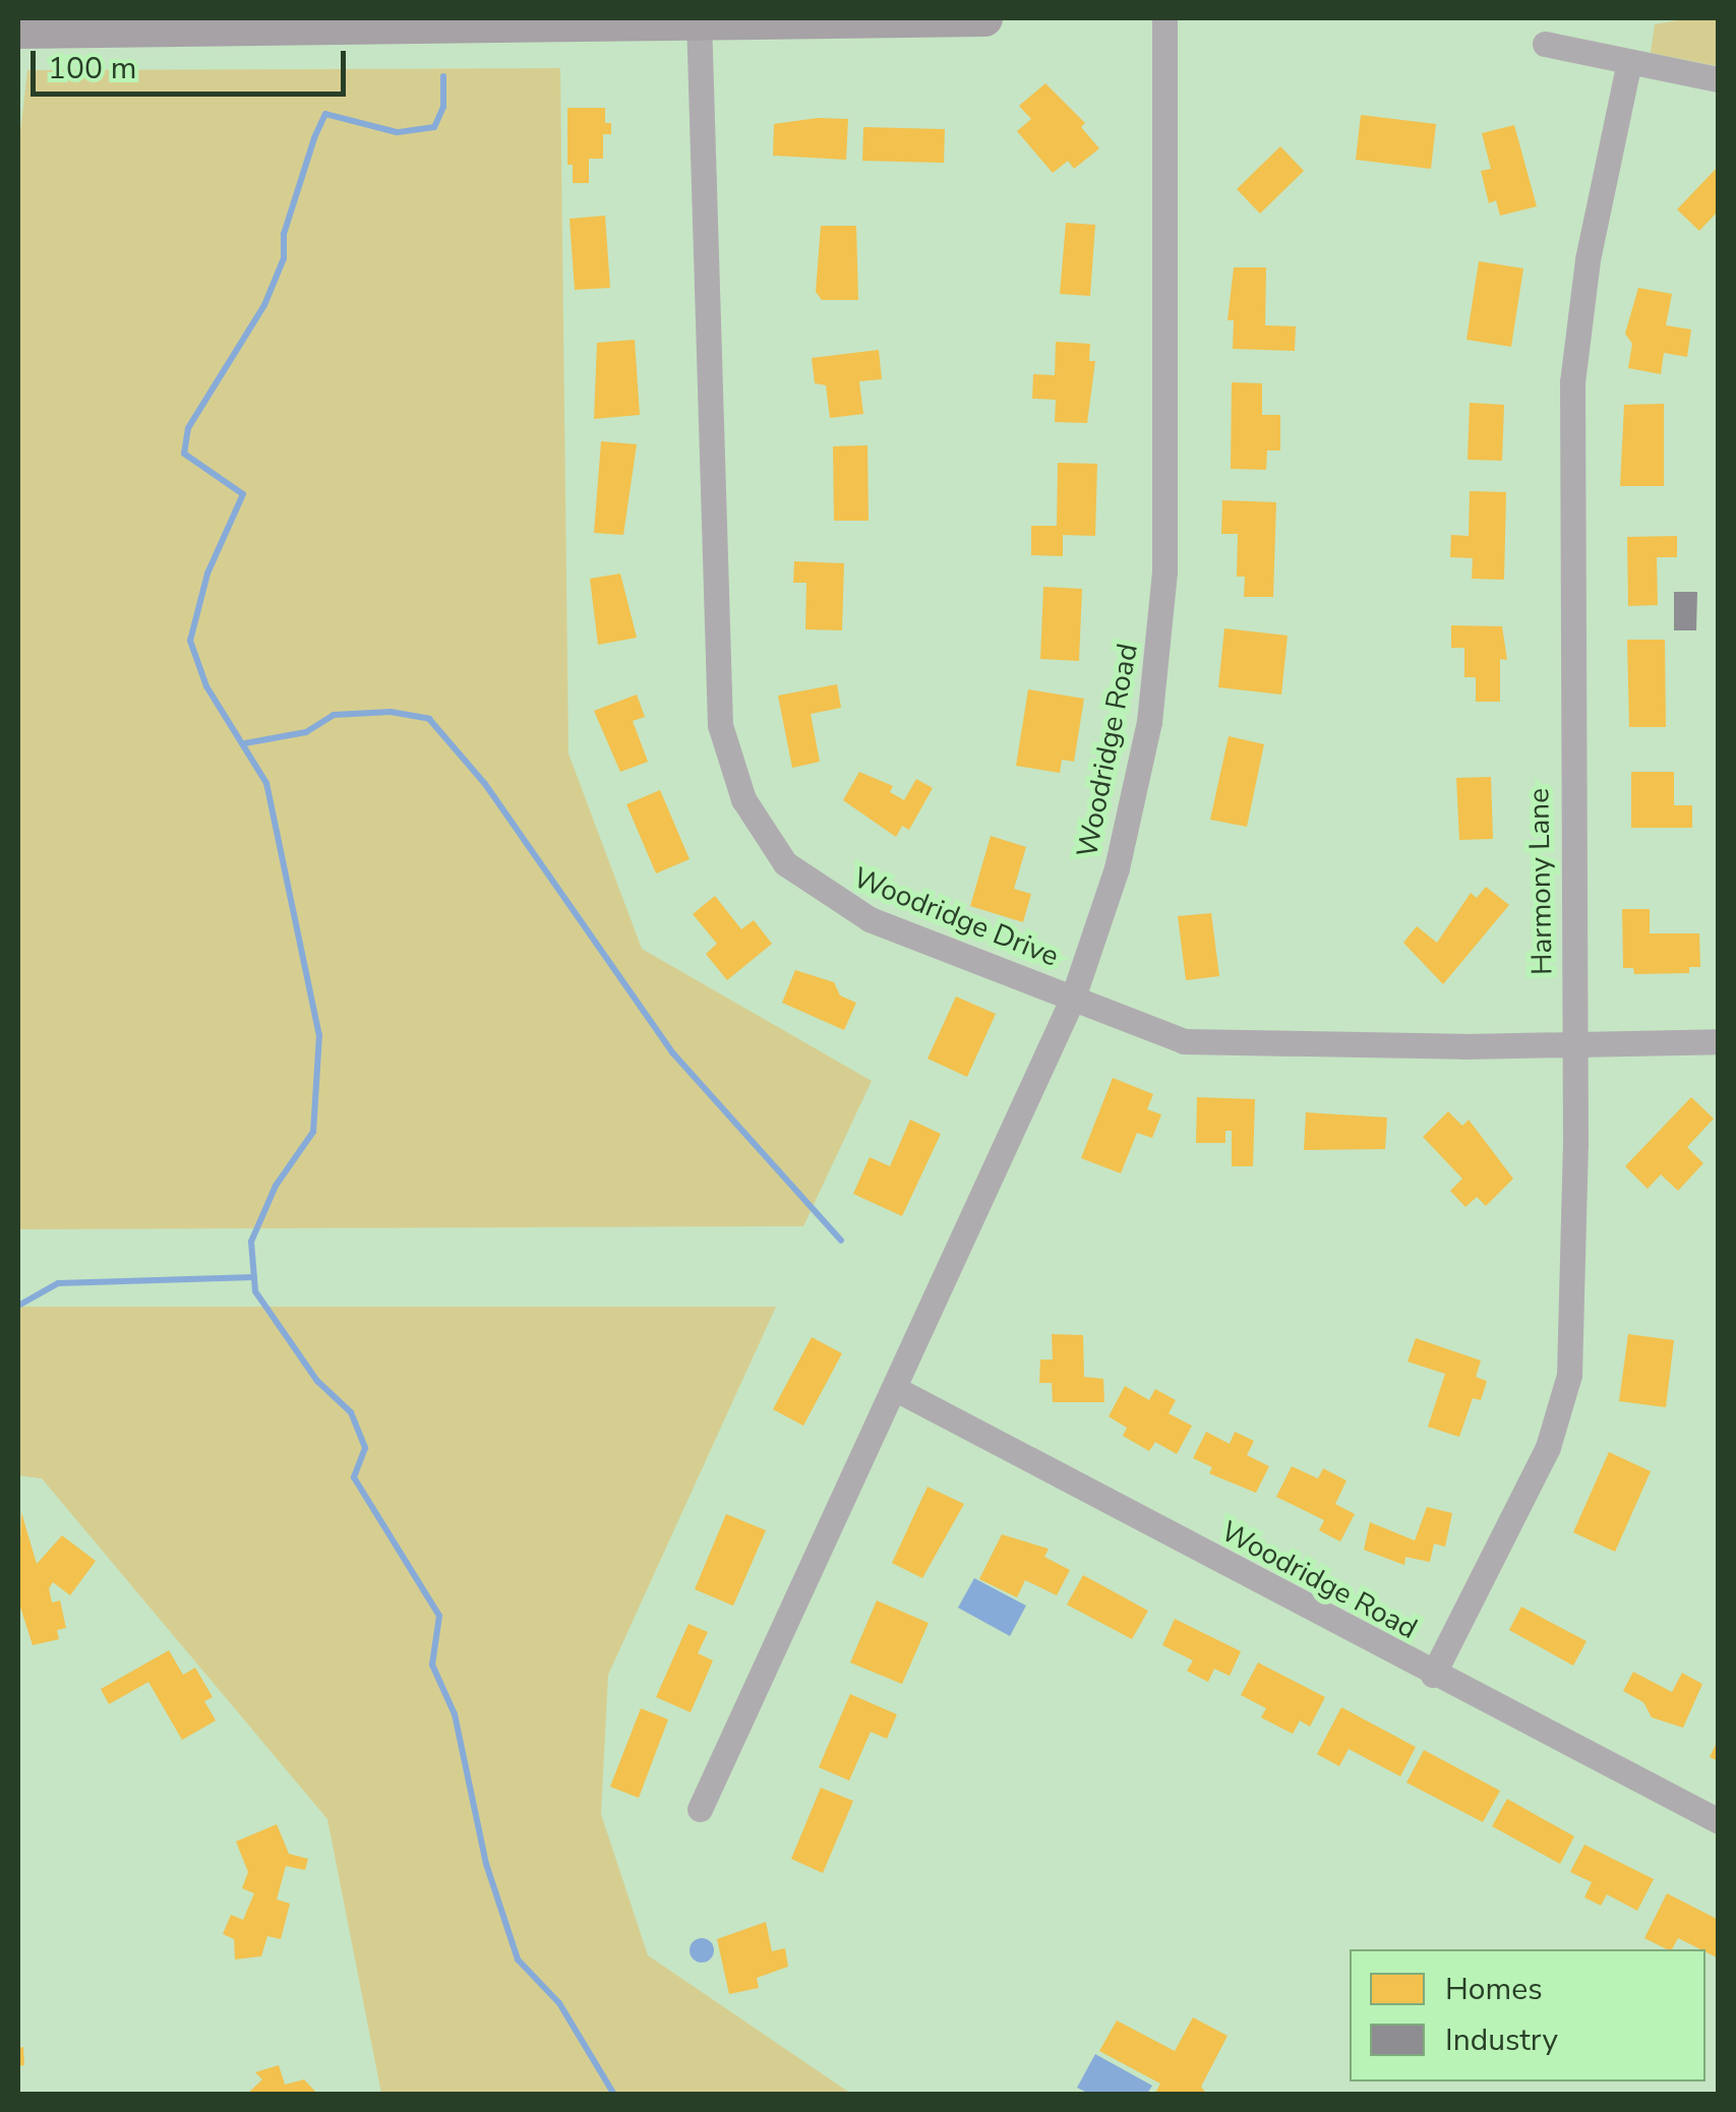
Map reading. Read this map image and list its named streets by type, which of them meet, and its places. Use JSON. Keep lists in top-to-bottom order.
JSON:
{
  "streets": {
    "street": ["Woodridge Road", "Harmony Lane", "Woodridge Drive"]
  },
  "crossings": [
    ["Woodridge Road", "Harmony Lane"],
    ["Woodridge Road", "Woodridge Drive"],
    ["Harmony Lane", "Woodridge Drive"]
  ],
  "legend": ["Homes", "Industry"],
  "scale_bar": "100 m"
}
